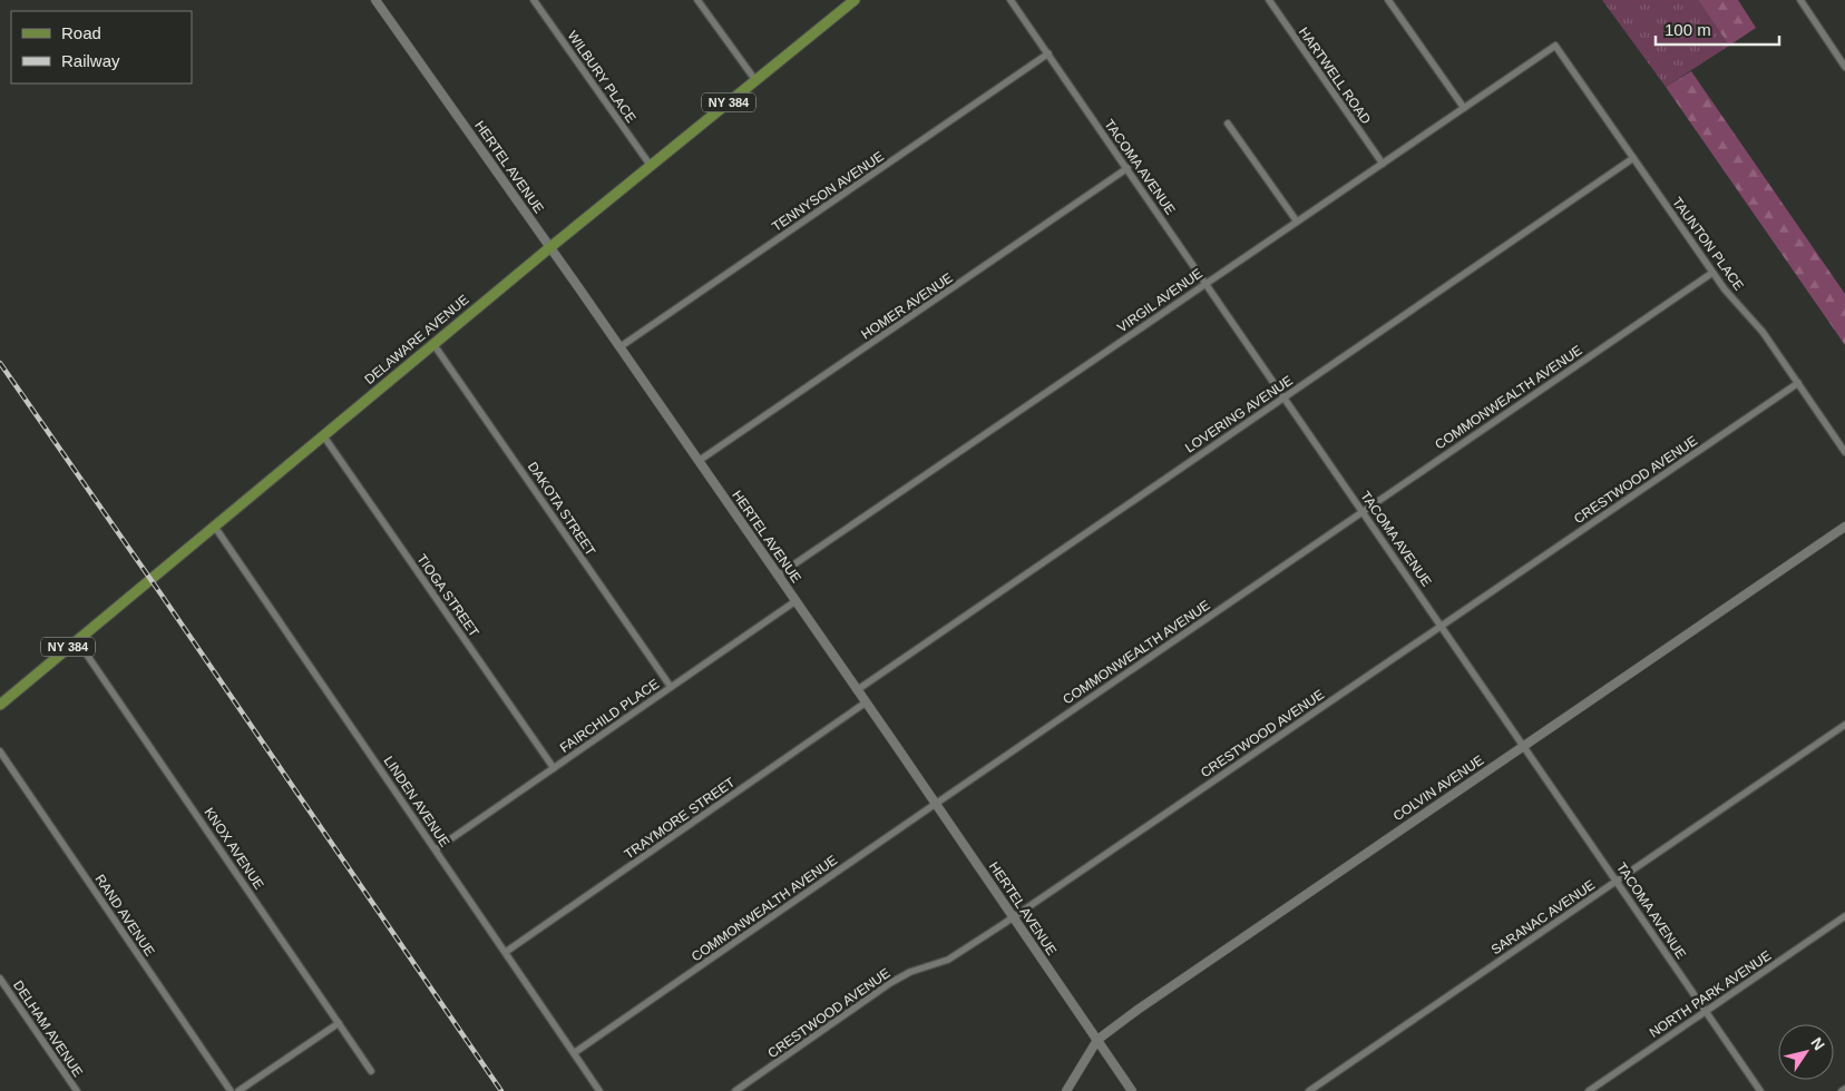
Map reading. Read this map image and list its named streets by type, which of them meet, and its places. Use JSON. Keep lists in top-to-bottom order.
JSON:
{
  "streets": {
    "main road": ["NY 384", "DELAWARE AVENUE"],
    "street": [
      "HARTWELL ROAD",
      "WILBURY PLACE",
      "HERTEL AVENUE",
      "TACOMA AVENUE",
      "TENNYSON AVENUE",
      "TAUNTON PLACE",
      "VIRGIL AVENUE",
      "HOMER AVENUE",
      "COMMONWEALTH AVENUE",
      "LOVERING AVENUE",
      "CRESTWOOD AVENUE",
      "DAKOTA STREET",
      "TIOGA STREET",
      "FAIRCHILD PLACE",
      "COLVIN AVENUE",
      "LINDEN AVENUE",
      "TRAYMORE STREET",
      "KNOX AVENUE",
      "RAND AVENUE",
      "SARANAC AVENUE",
      "NORTH PARK AVENUE",
      "DELHAM AVENUE"
    ]
  },
  "crossings": [
    ["HARTWELL ROAD", "VIRGIL AVENUE"],
    ["WILBURY PLACE", "DELAWARE AVENUE"],
    ["HERTEL AVENUE", "TENNYSON AVENUE"],
    ["HERTEL AVENUE", "VIRGIL AVENUE"],
    ["HERTEL AVENUE", "HOMER AVENUE"],
    ["HERTEL AVENUE", "DELAWARE AVENUE"],
    ["HERTEL AVENUE", "COMMONWEALTH AVENUE"],
    ["HERTEL AVENUE", "LOVERING AVENUE"],
    ["HERTEL AVENUE", "CRESTWOOD AVENUE"],
    ["HERTEL AVENUE", "FAIRCHILD PLACE"],
    ["HERTEL AVENUE", "COLVIN AVENUE"],
    ["HERTEL AVENUE", "TRAYMORE STREET"],
    ["TACOMA AVENUE", "TENNYSON AVENUE"],
    ["TACOMA AVENUE", "VIRGIL AVENUE"],
    ["TACOMA AVENUE", "HOMER AVENUE"],
    ["TACOMA AVENUE", "COMMONWEALTH AVENUE"],
    ["TACOMA AVENUE", "LOVERING AVENUE"],
    ["TACOMA AVENUE", "CRESTWOOD AVENUE"],
    ["TACOMA AVENUE", "COLVIN AVENUE"],
    ["TACOMA AVENUE", "SARANAC AVENUE"],
    ["TACOMA AVENUE", "NORTH PARK AVENUE"],
    ["TAUNTON PLACE", "VIRGIL AVENUE"],
    ["TAUNTON PLACE", "COMMONWEALTH AVENUE"],
    ["TAUNTON PLACE", "LOVERING AVENUE"],
    ["TAUNTON PLACE", "CRESTWOOD AVENUE"],
    ["DELAWARE AVENUE", "DAKOTA STREET"],
    ["DELAWARE AVENUE", "TIOGA STREET"],
    ["DELAWARE AVENUE", "LINDEN AVENUE"],
    ["DELAWARE AVENUE", "KNOX AVENUE"],
    ["COMMONWEALTH AVENUE", "LINDEN AVENUE"],
    ["DAKOTA STREET", "FAIRCHILD PLACE"],
    ["TIOGA STREET", "FAIRCHILD PLACE"],
    ["FAIRCHILD PLACE", "LINDEN AVENUE"],
    ["LINDEN AVENUE", "TRAYMORE STREET"]
  ],
  "legend": ["Road", "Railway"],
  "scale_bar": "100 m",
  "north": "top right"
}
